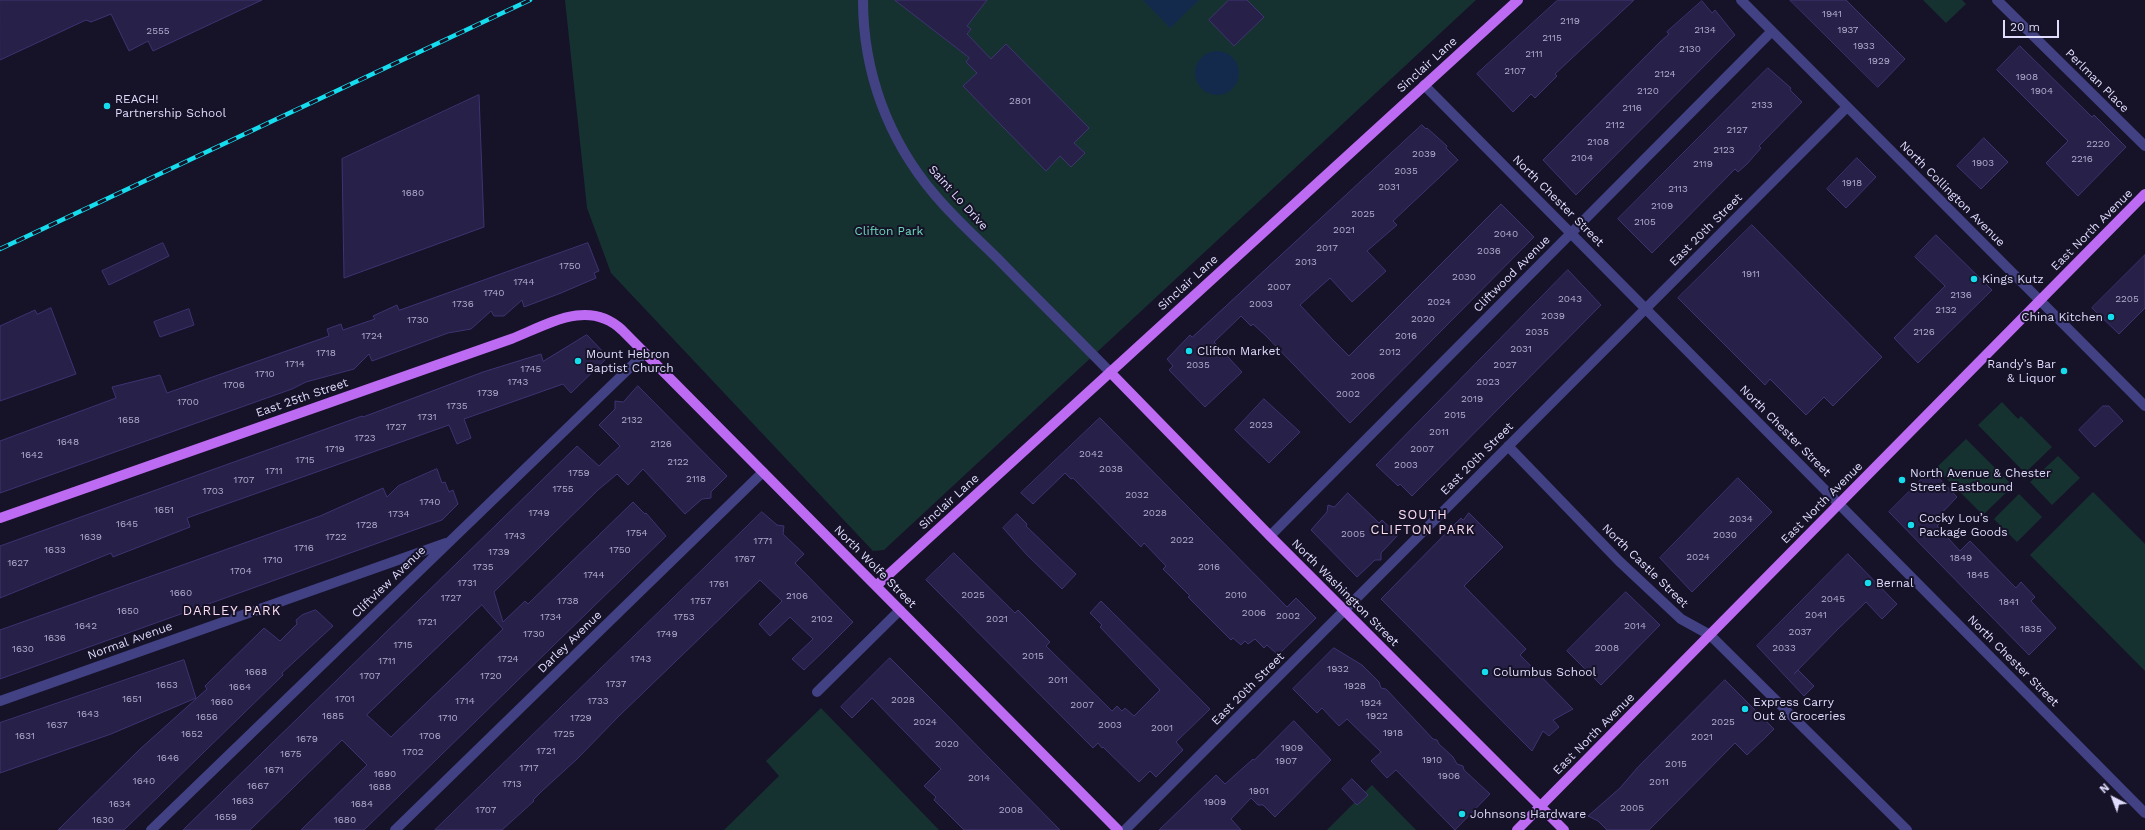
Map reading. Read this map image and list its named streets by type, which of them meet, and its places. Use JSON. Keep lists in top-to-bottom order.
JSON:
{
  "streets": {
    "main road": [
      "Sinclair Lane",
      "East North Avenue",
      "East 25th Street",
      "North Wolfe Street",
      "North Washington Street"
    ],
    "street": [
      "Perlman Place",
      "North Collington Avenue",
      "Saint Lo Drive",
      "North Chester Street",
      "East 20th Street",
      "Cliftwood Avenue",
      "North Castle Street",
      "Cliftview Avenue",
      "Normal Avenue",
      "Darley Avenue"
    ]
  },
  "crossings": [
    ["Sinclair Lane", "Saint Lo Drive"],
    ["Sinclair Lane", "North Chester Street"],
    ["Sinclair Lane", "North Wolfe Street"],
    ["Sinclair Lane", "North Washington Street"],
    ["North Collington Avenue", "East 20th Street"],
    ["North Collington Avenue", "East North Avenue"],
    ["North Collington Avenue", "Cliftwood Avenue"],
    ["Saint Lo Drive", "North Washington Street"],
    ["North Chester Street", "East 20th Street"],
    ["North Chester Street", "East North Avenue"],
    ["North Chester Street", "Cliftwood Avenue"],
    ["East 20th Street", "North Castle Street"],
    ["East 20th Street", "North Washington Street"],
    ["East North Avenue", "North Castle Street"],
    ["East North Avenue", "North Washington Street"],
    ["Cliftwood Avenue", "North Washington Street"],
    ["East 25th Street", "North Wolfe Street"],
    ["North Wolfe Street", "Cliftview Avenue"],
    ["North Wolfe Street", "Darley Avenue"],
    ["Cliftview Avenue", "Normal Avenue"]
  ],
  "districts": ["SOUTH CLIFTON PARK", "DARLEY PARK"],
  "parks": ["Clifton Park"],
  "places": [
    "REACH! Partnership School",
    "Kings Kutz",
    "China Kitchen",
    "Clifton Market",
    "Mount Hebron Baptist Church",
    "Randy’s Bar & Liquor",
    "North Avenue & Chester Street Eastbound",
    "Cocky Lou’s Package Goods",
    "Bernal",
    "Columbus School",
    "Express Carry Out & Groceries",
    "Johnsons Hardware"
  ],
  "house_numbers": [
    "1941",
    "2119",
    "2134",
    "1937",
    "2555",
    "2115",
    "1933",
    "2130",
    "2111",
    "1929",
    "2107",
    "2124",
    "1908",
    "2120",
    "1904",
    "2801",
    "2133",
    "2116",
    "2112",
    "2127",
    "2108",
    "2220",
    "2123",
    "2039",
    "2104",
    "2216",
    "1903",
    "2119",
    "2035",
    "1918",
    "2031",
    "2113",
    "1680",
    "2109",
    "2025",
    "2105",
    "2021",
    "2040",
    "2017",
    "2036",
    "2013",
    "1750",
    "1911",
    "2030",
    "1744",
    "2007",
    "1740",
    "2136",
    "2043",
    "2205",
    "2024",
    "1736",
    "2003",
    "2132",
    "2039",
    "2020",
    "1730",
    "2035",
    "2126",
    "1724",
    "2016",
    "2031",
    "2012",
    "1718",
    "1714",
    "2035",
    "2027",
    "1745",
    "1710",
    "2006",
    "1743",
    "2023",
    "1706",
    "1739",
    "2002",
    "2019",
    "1700",
    "1735",
    "2015",
    "1731",
    "1658",
    "2132",
    "2023",
    "1727",
    "2011",
    "1723",
    "1648",
    "2126",
    "1719",
    "2007",
    "2042",
    "1642",
    "1715",
    "2122",
    "2003",
    "2038",
    "1711",
    "1759",
    "2118",
    "1707",
    "1755",
    "1703",
    "2032",
    "1740",
    "1651",
    "1749",
    "2028",
    "1734",
    "2034",
    "1645",
    "1728",
    "1754",
    "2005",
    "2030",
    "1743",
    "1639",
    "1722",
    "2022",
    "1771",
    "1716",
    "1633",
    "1750",
    "1739",
    "2024",
    "1849",
    "1767",
    "1710",
    "1627",
    "1735",
    "2016",
    "1704",
    "1744",
    "1845",
    "1731",
    "1761",
    "1660",
    "2025",
    "2010",
    "2106",
    "1727",
    "2045",
    "1738",
    "1757",
    "1841",
    "1650",
    "2006",
    "2041",
    "2002",
    "1734",
    "1753",
    "2102",
    "2021",
    "1721",
    "1642",
    "2014",
    "1835",
    "2037",
    "1730",
    "1749",
    "1636",
    "1715",
    "2008",
    "2033",
    "1630",
    "2015",
    "1724",
    "1743",
    "1711",
    "1932",
    "1668",
    "1707",
    "1720",
    "2011",
    "1737",
    "1653",
    "1928",
    "1664",
    "1651",
    "1701",
    "2028",
    "1714",
    "1733",
    "1660",
    "1924",
    "2007",
    "1643",
    "1685",
    "1922",
    "1656",
    "1710",
    "1729",
    "2024",
    "2025",
    "1637",
    "2003",
    "2001",
    "1918",
    "1652",
    "1725",
    "1631",
    "1706",
    "2021",
    "1679",
    "2020",
    "1909",
    "1721",
    "1702",
    "1675",
    "1646",
    "1910",
    "1907",
    "2015",
    "1717",
    "1671",
    "1690",
    "1906",
    "2014",
    "1640",
    "2011",
    "1713",
    "1667",
    "1688",
    "1901",
    "1663",
    "1909",
    "1634",
    "1684",
    "2005",
    "1707",
    "2008",
    "1659",
    "1630",
    "1680"
  ],
  "scale_bar": "20 m",
  "north": "top left"
}
